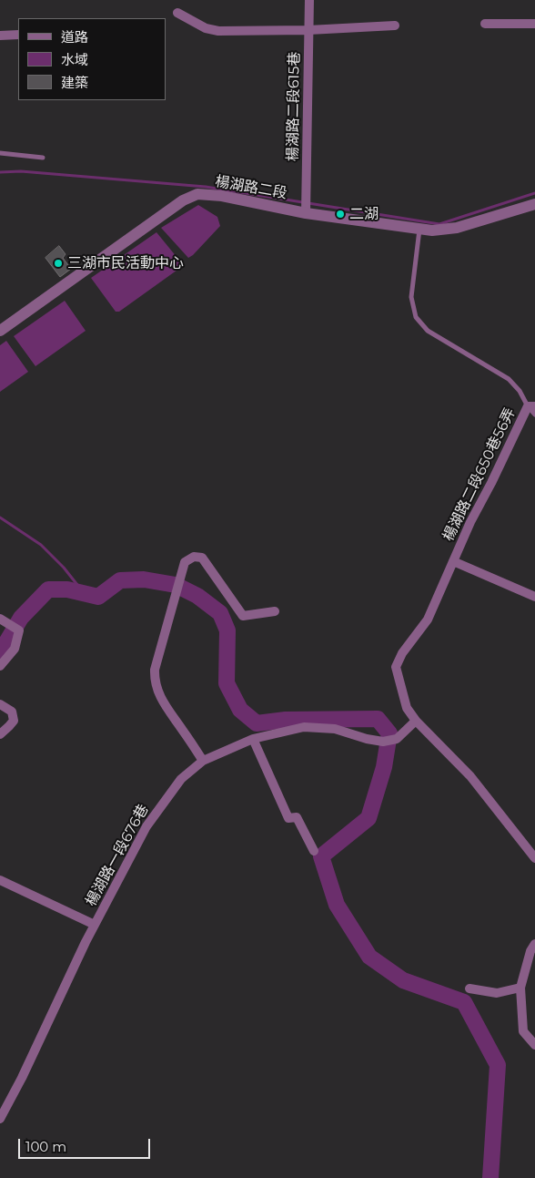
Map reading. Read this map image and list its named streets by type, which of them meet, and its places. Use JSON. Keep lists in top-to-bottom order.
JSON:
{
  "streets": {
    "street": [
      "楊湖路二段615巷",
      "楊湖路二段",
      "楊湖路二段650巷56弄",
      "楊湖路一段676巷"
    ]
  },
  "crossings": [
    ["楊湖路二段615巷", "楊湖路二段"],
    ["楊湖路二段650巷56弄", "楊湖路一段676巷"]
  ],
  "places": ["二湖", "三湖市民活動中心"],
  "legend": ["道路", "水域", "建築"],
  "scale_bar": "100 m"
}
